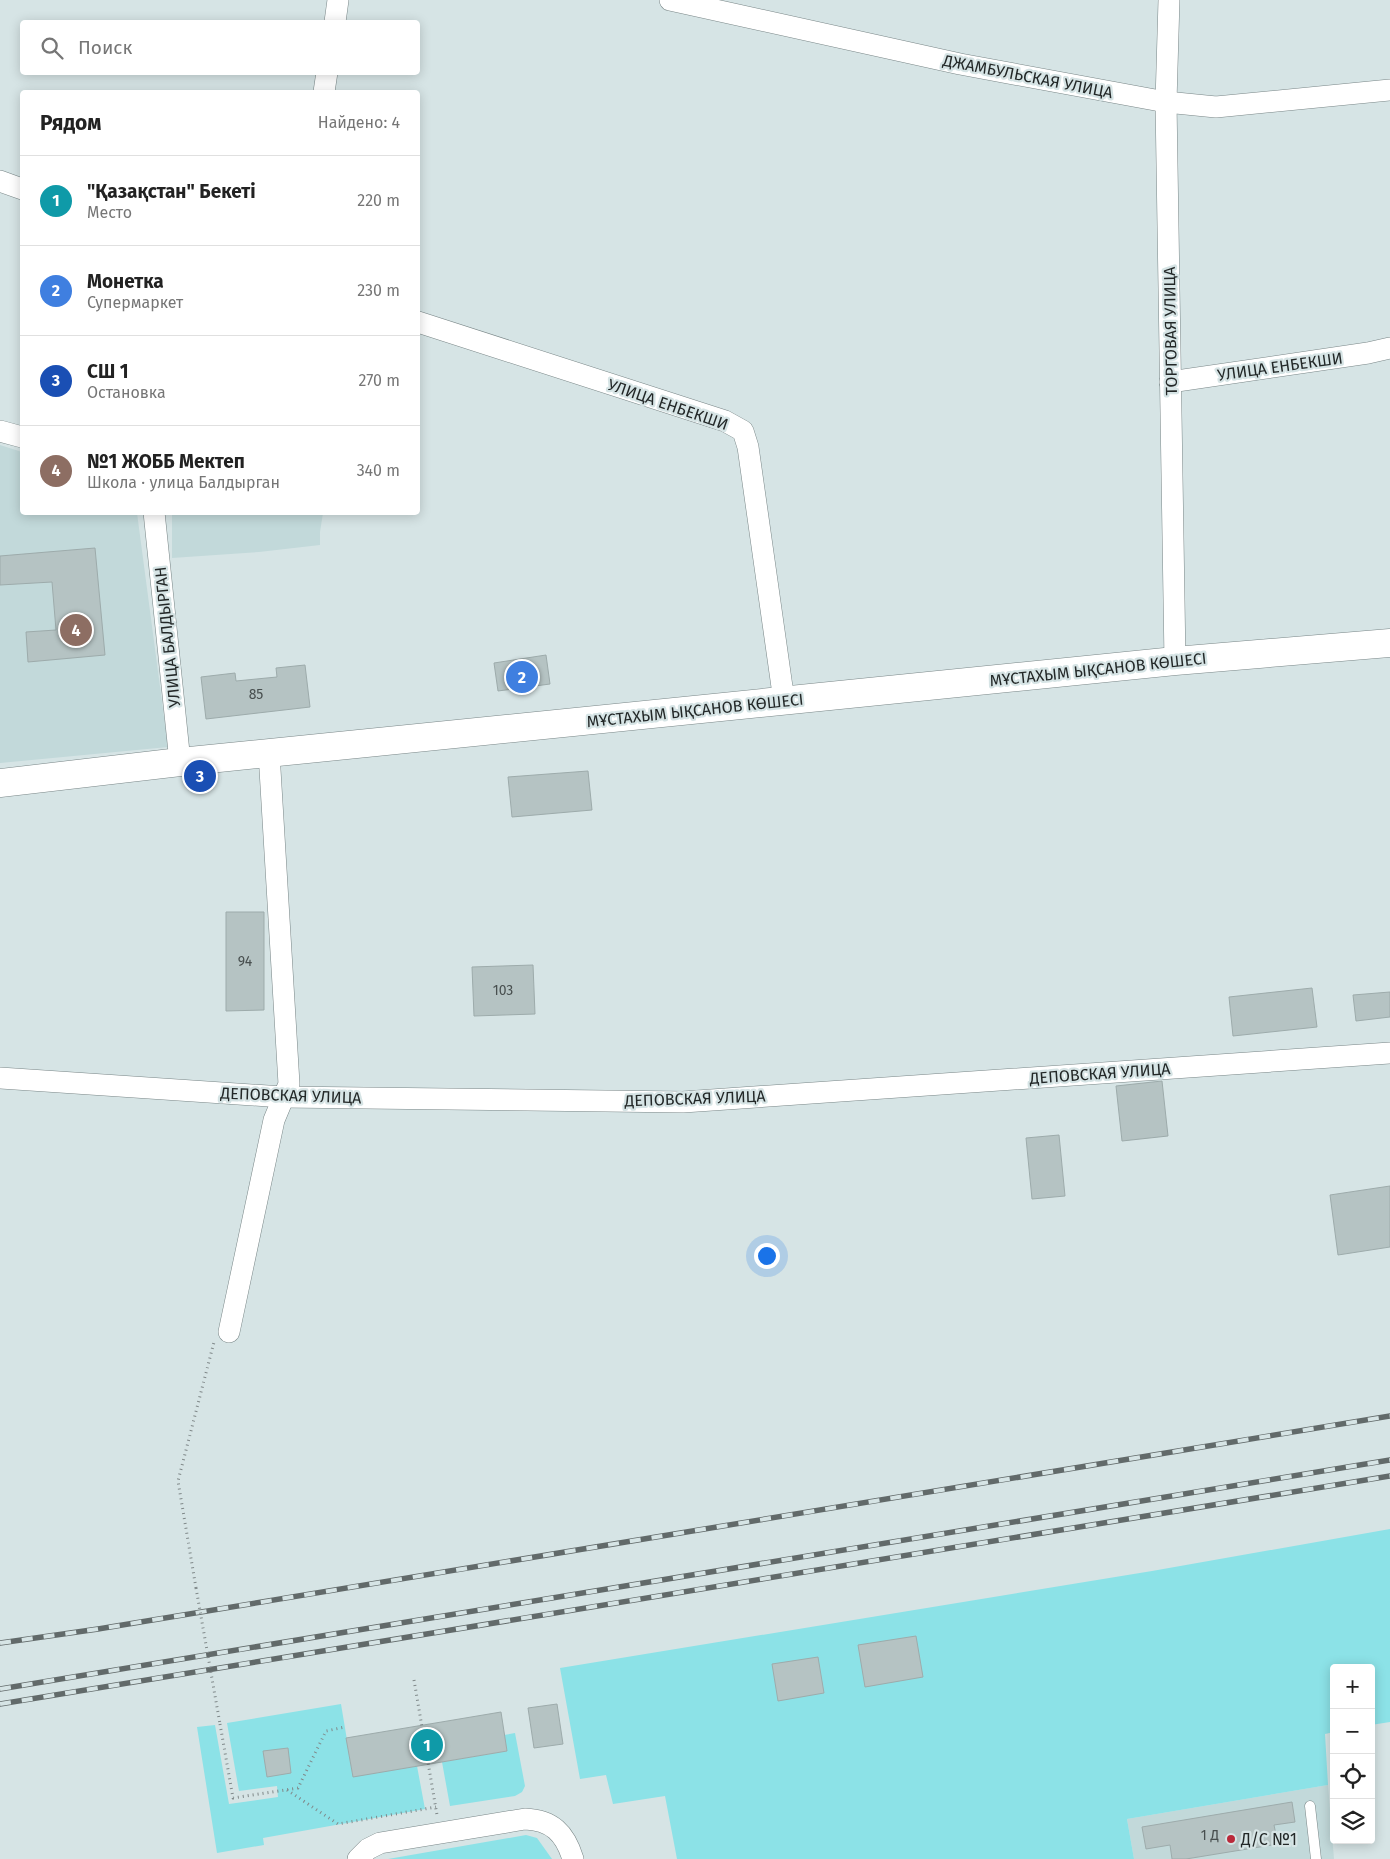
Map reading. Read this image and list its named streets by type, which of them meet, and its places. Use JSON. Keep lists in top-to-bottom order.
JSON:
{
  "streets": {
    "main road": ["МҰСТАХЫМ ЫҚСАНОВ КӨШЕСІ"],
    "street": [
      "ДЖАМБУЛЬСКАЯ УЛИЦА",
      "ТОРГОВАЯ УЛИЦА",
      "УЛИЦА ЕНБЕКШИ",
      "УЛИЦА БАЛДЫРГАН",
      "ДЕПОВСКАЯ УЛИЦА"
    ]
  },
  "crossings": [
    ["ДЖАМБУЛЬСКАЯ УЛИЦА", "ТОРГОВАЯ УЛИЦА"],
    ["ТОРГОВАЯ УЛИЦА", "УЛИЦА ЕНБЕКШИ"],
    ["ТОРГОВАЯ УЛИЦА", "МҰСТАХЫМ ЫҚСАНОВ КӨШЕСІ"],
    ["УЛИЦА ЕНБЕКШИ", "МҰСТАХЫМ ЫҚСАНОВ КӨШЕСІ"],
    ["УЛИЦА БАЛДЫРГАН", "МҰСТАХЫМ ЫҚСАНОВ КӨШЕСІ"]
  ],
  "places": ["Д/С №1"],
  "house_numbers": [
    "85",
    "94",
    "103",
    "1 Д"
  ],
  "page": {
    "search": "Поиск",
    "heading": ["Рядом", "Найдено: 4"],
    "list": [
      {
        "mark": "1",
        "name": "\"Қазақстан\" Бекеті",
        "note": "Место",
        "value": "220 m"
      },
      {
        "mark": "2",
        "name": "Монетка",
        "note": "Супермаркет",
        "value": "230 m"
      },
      {
        "mark": "3",
        "name": "СШ 1",
        "note": "Остановка",
        "value": "270 m"
      },
      {
        "mark": "4",
        "name": "№1 ЖОББ Мектеп",
        "note": "Школа · улица Балдырган",
        "value": "340 m"
      }
    ],
    "pins": [
      "4",
      "2",
      "3",
      "1"
    ],
    "map_buttons": ["+", "−"]
  }
}
